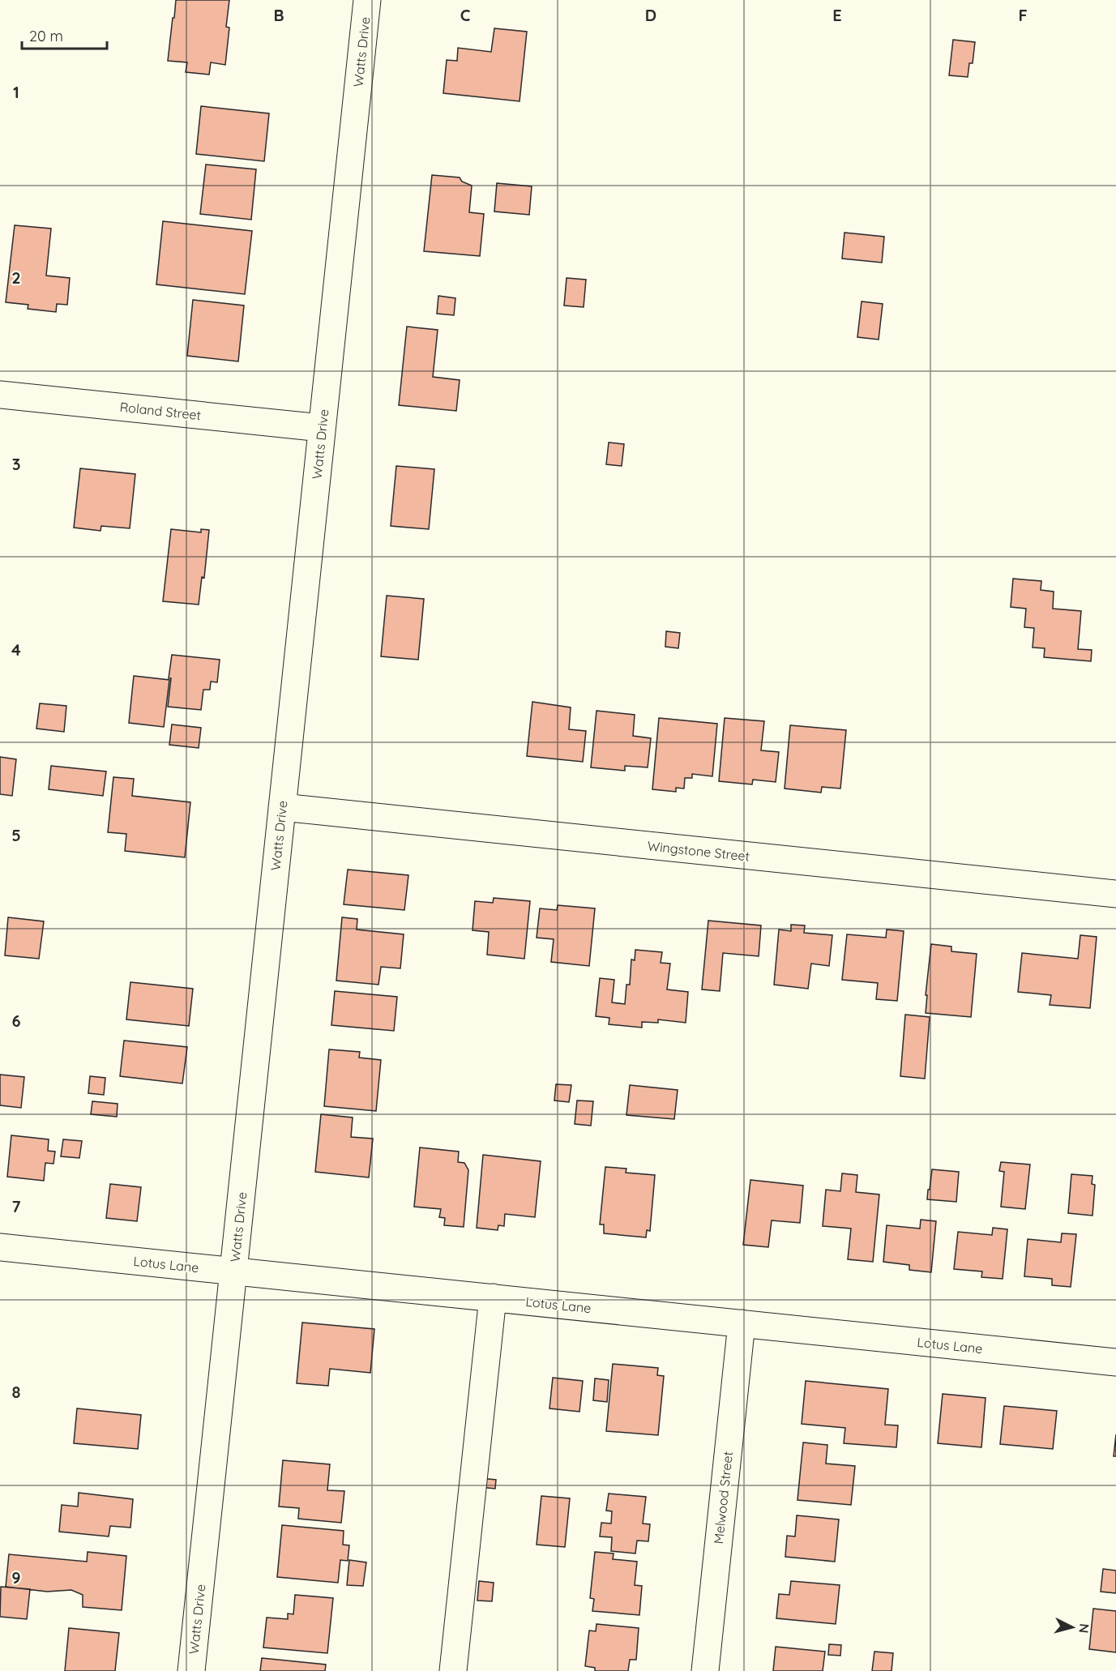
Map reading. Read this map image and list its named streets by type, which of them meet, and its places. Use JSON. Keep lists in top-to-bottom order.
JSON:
{
  "streets": {
    "street": [
      "Watts Drive",
      "Roland Street",
      "Wingstone Street",
      "Lotus Lane",
      "Melwood Street"
    ]
  },
  "crossings": [
    ["Watts Drive", "Roland Street"],
    ["Watts Drive", "Wingstone Street"],
    ["Watts Drive", "Lotus Lane"],
    ["Lotus Lane", "Melwood Street"]
  ],
  "scale_bar": "20 m",
  "north": "right",
  "grid": {
    "columns": [
      "B",
      "C",
      "D",
      "E",
      "F"
    ],
    "rows": [
      "1",
      "2",
      "3",
      "4",
      "5",
      "6",
      "7",
      "8",
      "9"
    ]
  }
}
